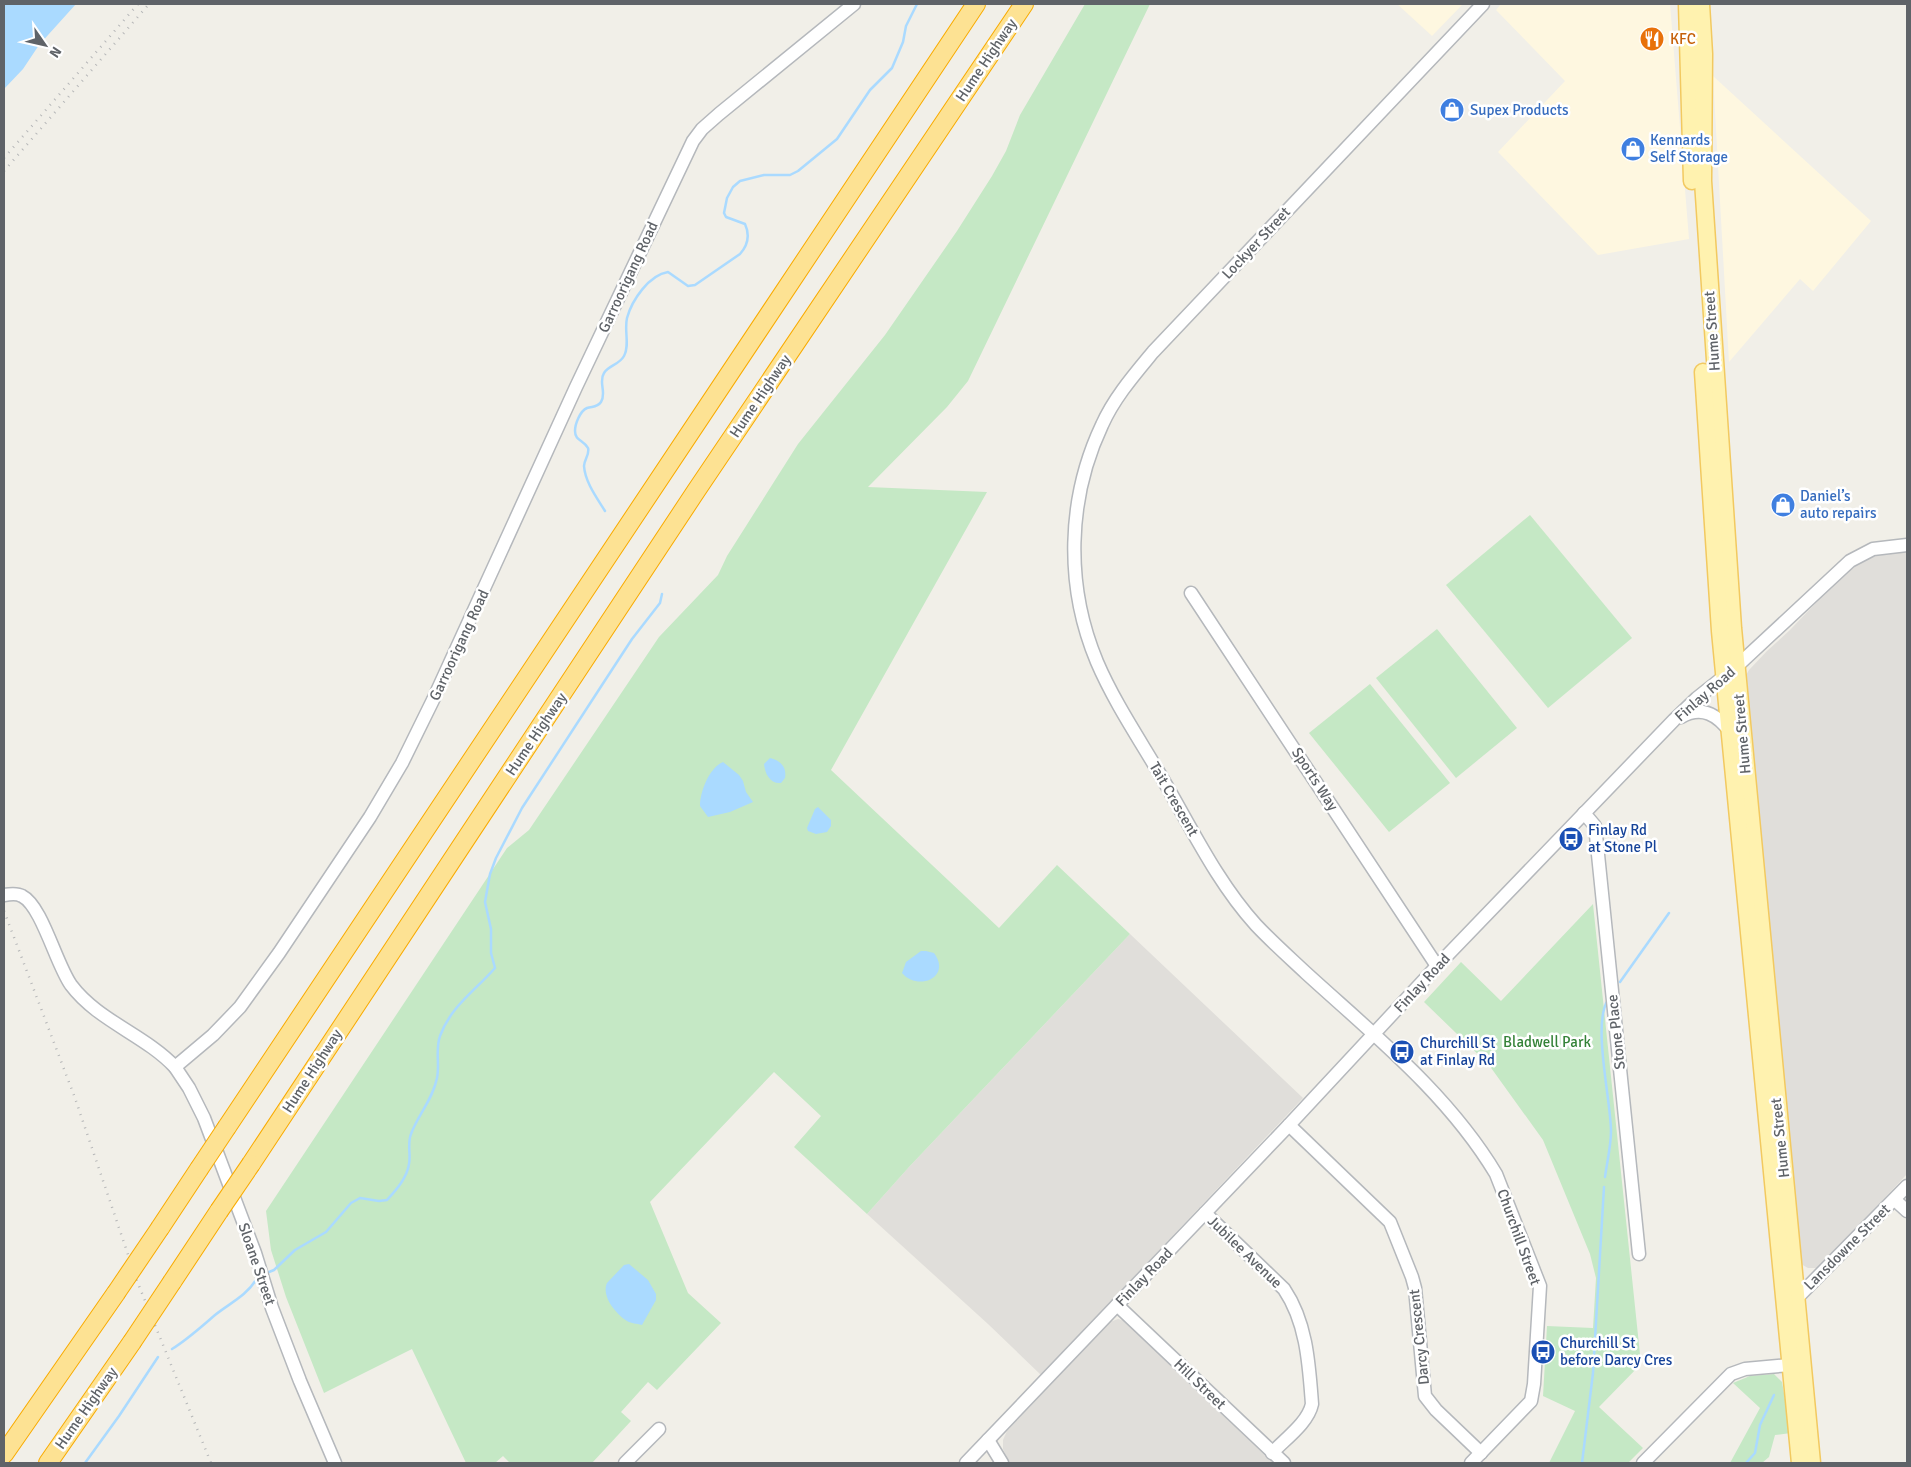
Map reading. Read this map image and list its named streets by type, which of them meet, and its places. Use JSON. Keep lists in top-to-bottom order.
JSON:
{
  "streets": {
    "highway": ["Hume Highway"],
    "main road": ["Hume Street"],
    "street": [
      "Lockyer Street",
      "Garroorigang Road",
      "Finlay Road",
      "Sports Way",
      "Tait Crescent",
      "Stone Place",
      "Churchill Street",
      "Lansdowne Street",
      "Jubilee Avenue",
      "Sloane Street",
      "Darcy Crescent",
      "Hill Street"
    ]
  },
  "crossings": [
    ["Lockyer Street", "Tait Crescent"],
    ["Garroorigang Road", "Sloane Street"],
    ["Hume Street", "Finlay Road"],
    ["Hume Street", "Lansdowne Street"],
    ["Finlay Road", "Sports Way"],
    ["Finlay Road", "Tait Crescent"],
    ["Finlay Road", "Stone Place"],
    ["Finlay Road", "Churchill Street"],
    ["Finlay Road", "Jubilee Avenue"],
    ["Finlay Road", "Darcy Crescent"],
    ["Finlay Road", "Hill Street"],
    ["Tait Crescent", "Churchill Street"],
    ["Churchill Street", "Darcy Crescent"],
    ["Jubilee Avenue", "Hill Street"]
  ],
  "parks": ["Bladwell Park"],
  "places": {
    "restaurant": ["KFC"],
    "shop": ["Supex Products", "Kennards Self Storage", "Daniel’s auto repairs"],
    "bus stop": ["Finlay Rd at Stone Pl", "Churchill St at Finlay Rd", "Churchill St before Darcy Cres"]
  },
  "north": "bottom right"
}
